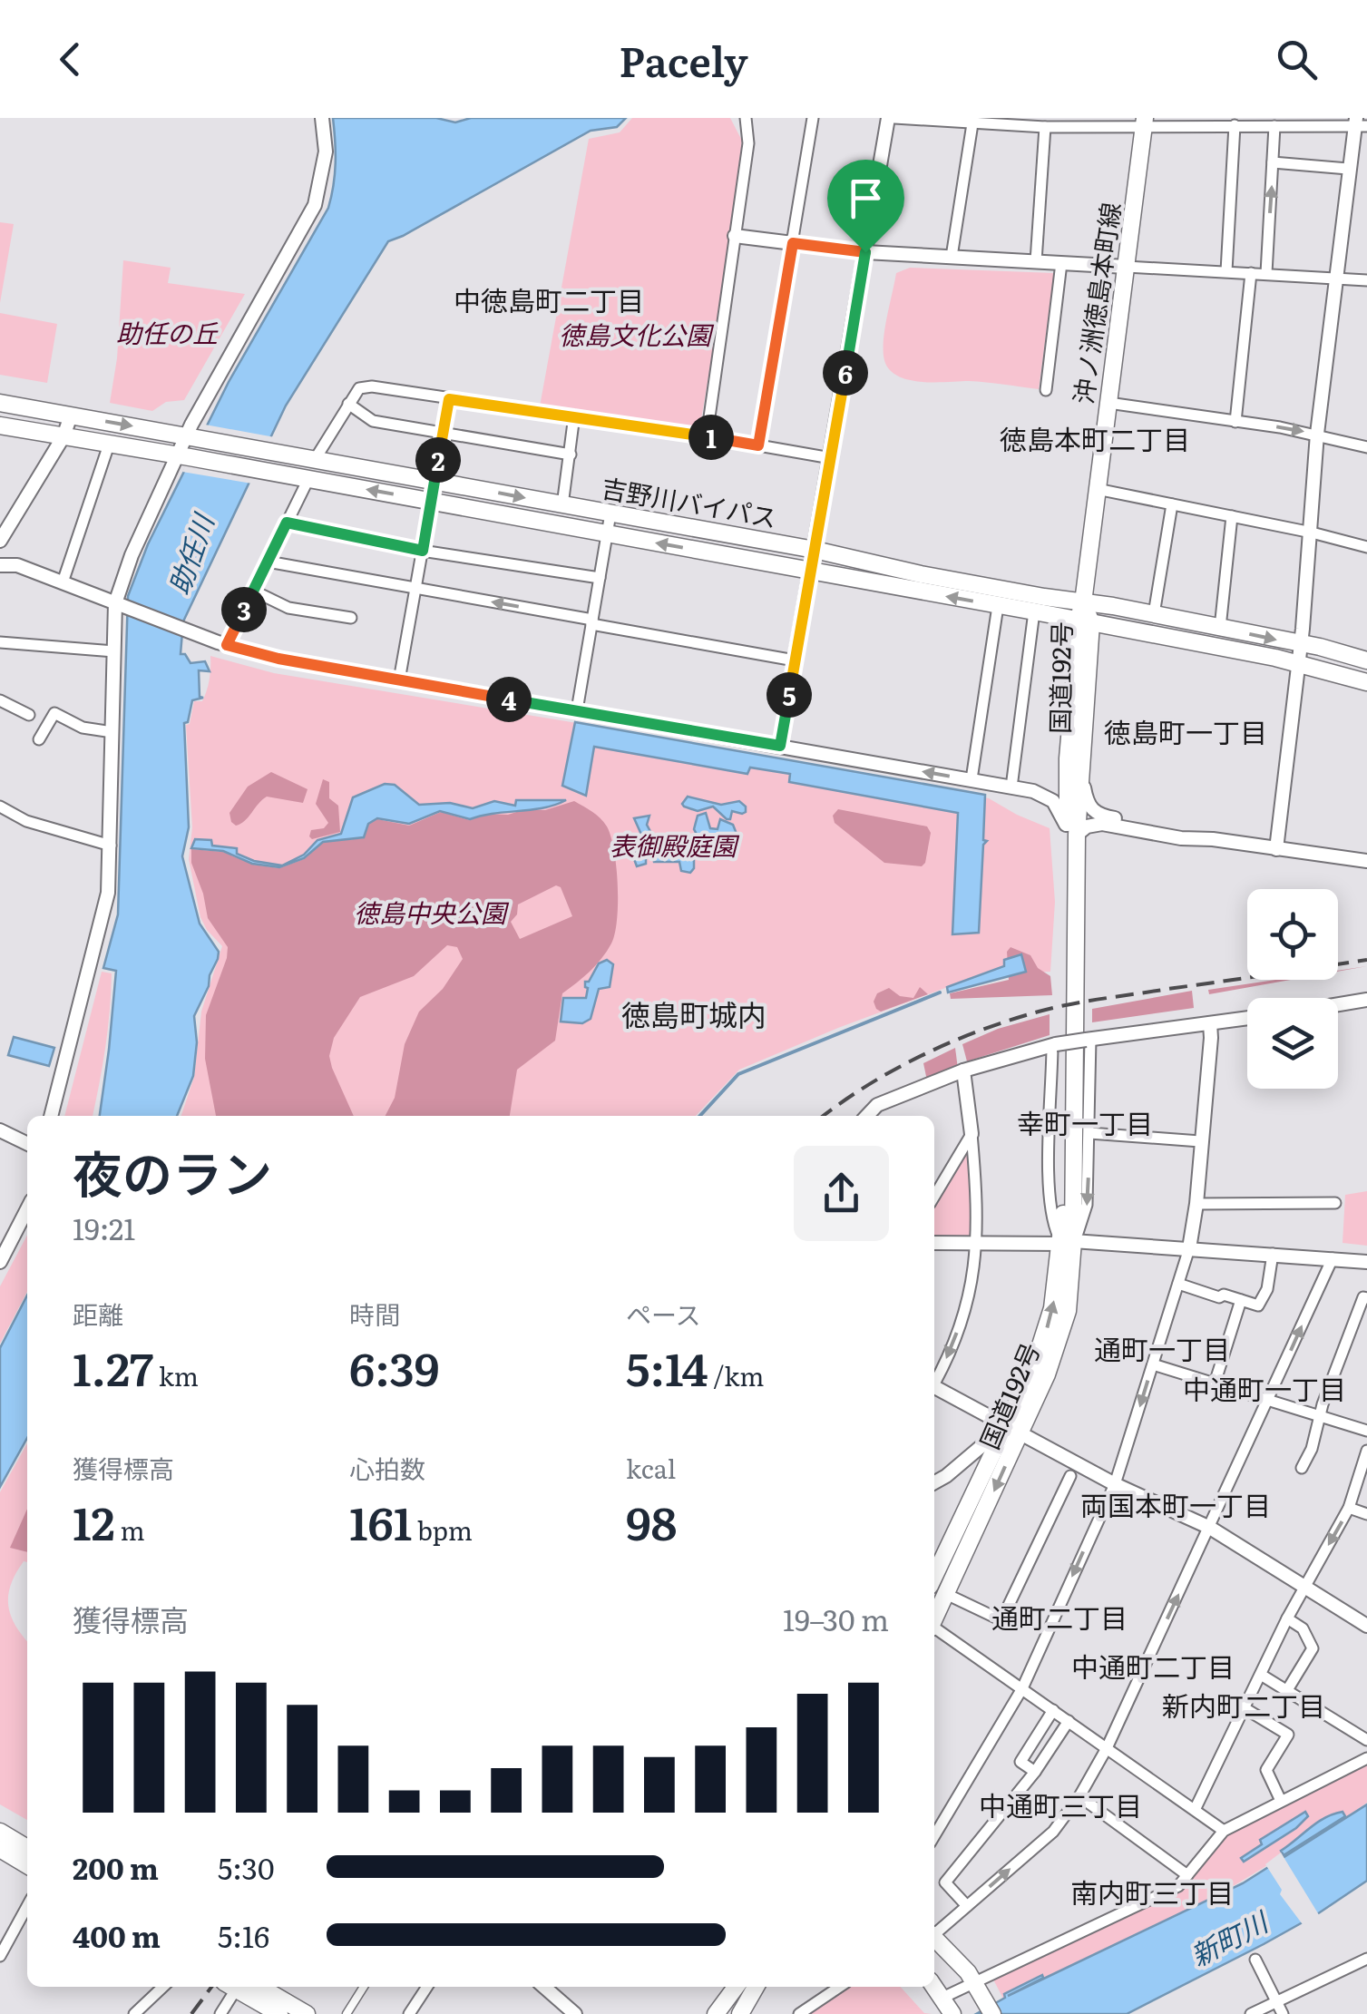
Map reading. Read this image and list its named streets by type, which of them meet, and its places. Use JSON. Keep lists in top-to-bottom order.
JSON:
{
  "streets": {
    "main road": ["沖ノ洲徳島本町線", "吉野川バイパス", "国道192号"]
  },
  "crossings": [
    ["沖ノ洲徳島本町線", "吉野川バイパス"],
    ["沖ノ洲徳島本町線", "国道192号"],
    ["吉野川バイパス", "国道192号"]
  ],
  "districts": [
    "中徳島町二丁目",
    "徳島本町二丁目",
    "徳島町一丁目",
    "徳島町城内",
    "幸町一丁目",
    "通町一丁目",
    "中通町一丁目",
    "両国本町一丁目",
    "通町二丁目",
    "中通町二丁目",
    "新内町二丁目",
    "中通町三丁目",
    "南内町三丁目"
  ],
  "water": ["助任川", "新町川"],
  "parks": [
    "助任の丘",
    "徳島文化公園",
    "表御殿庭園",
    "徳島中央公園"
  ],
  "page": {
    "header": "Pacely",
    "pins": [
      "6",
      "1",
      "2",
      "3",
      "5",
      "4"
    ],
    "heading": ["夜のラン", "19:21"],
    "stats": [
      ["距離", "1.27 km"],
      ["時間", "6:39"],
      ["ペース", "5:14 /km"],
      ["獲得標高", "12 m"],
      ["心拍数", "161 bpm"],
      ["kcal", "98"]
    ],
    "chart": ["獲得標高", "19–30 m"],
    "list": [
      {
        "name": "200 m",
        "note": "5:30"
      },
      {
        "name": "400 m",
        "note": "5:16"
      }
    ]
  }
}
